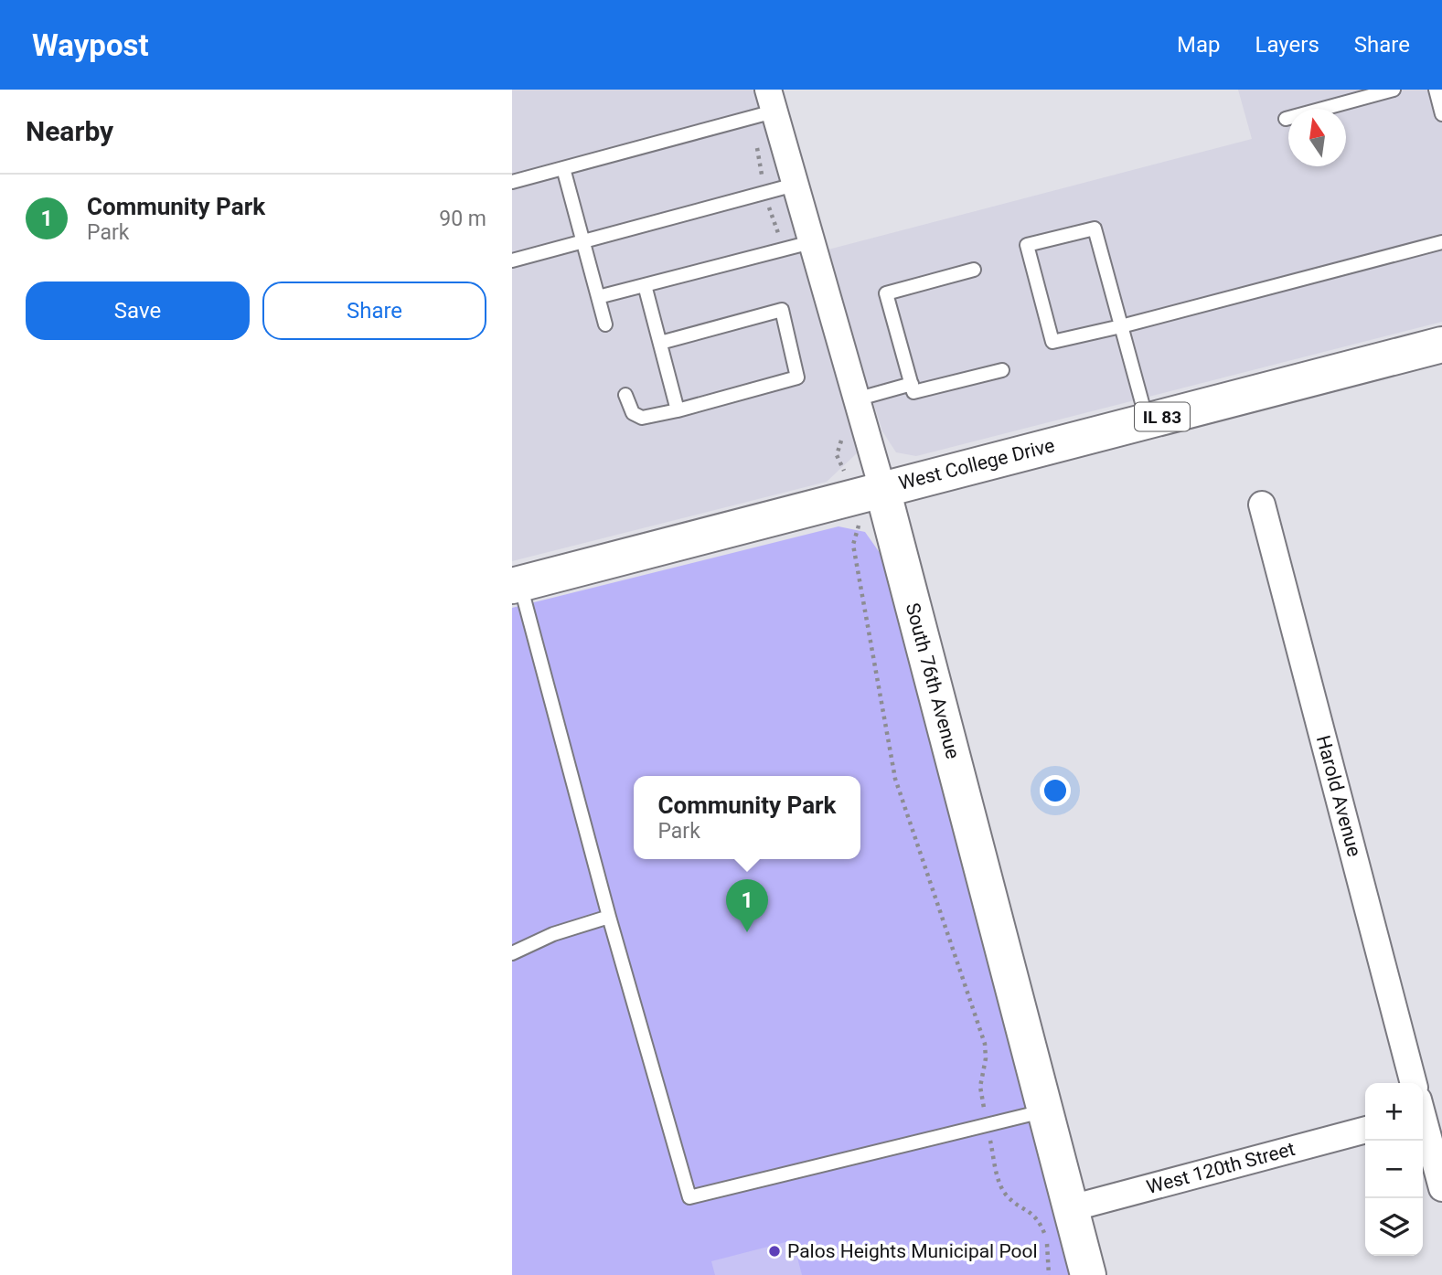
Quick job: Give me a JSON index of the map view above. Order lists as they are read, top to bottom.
{
  "streets": {
    "main road": ["IL 83", "West College Drive", "South 76th Avenue"],
    "street": ["Harold Avenue", "West 120th Street"]
  },
  "crossings": [
    ["West College Drive", "South 76th Avenue"],
    ["South 76th Avenue", "West 120th Street"]
  ],
  "places": ["Palos Heights Municipal Pool"],
  "north": "top",
  "page": {
    "header": "Waypost",
    "nav": ["Map", "Layers", "Share"],
    "heading": "Nearby",
    "list": [
      {
        "mark": "1",
        "name": "Community Park",
        "note": "Park",
        "value": "90 m"
      }
    ],
    "buttons": ["Save", "Share"],
    "popup": ["Community Park", "Park"],
    "pins": "1",
    "map_buttons": ["+", "−"]
  }
}
